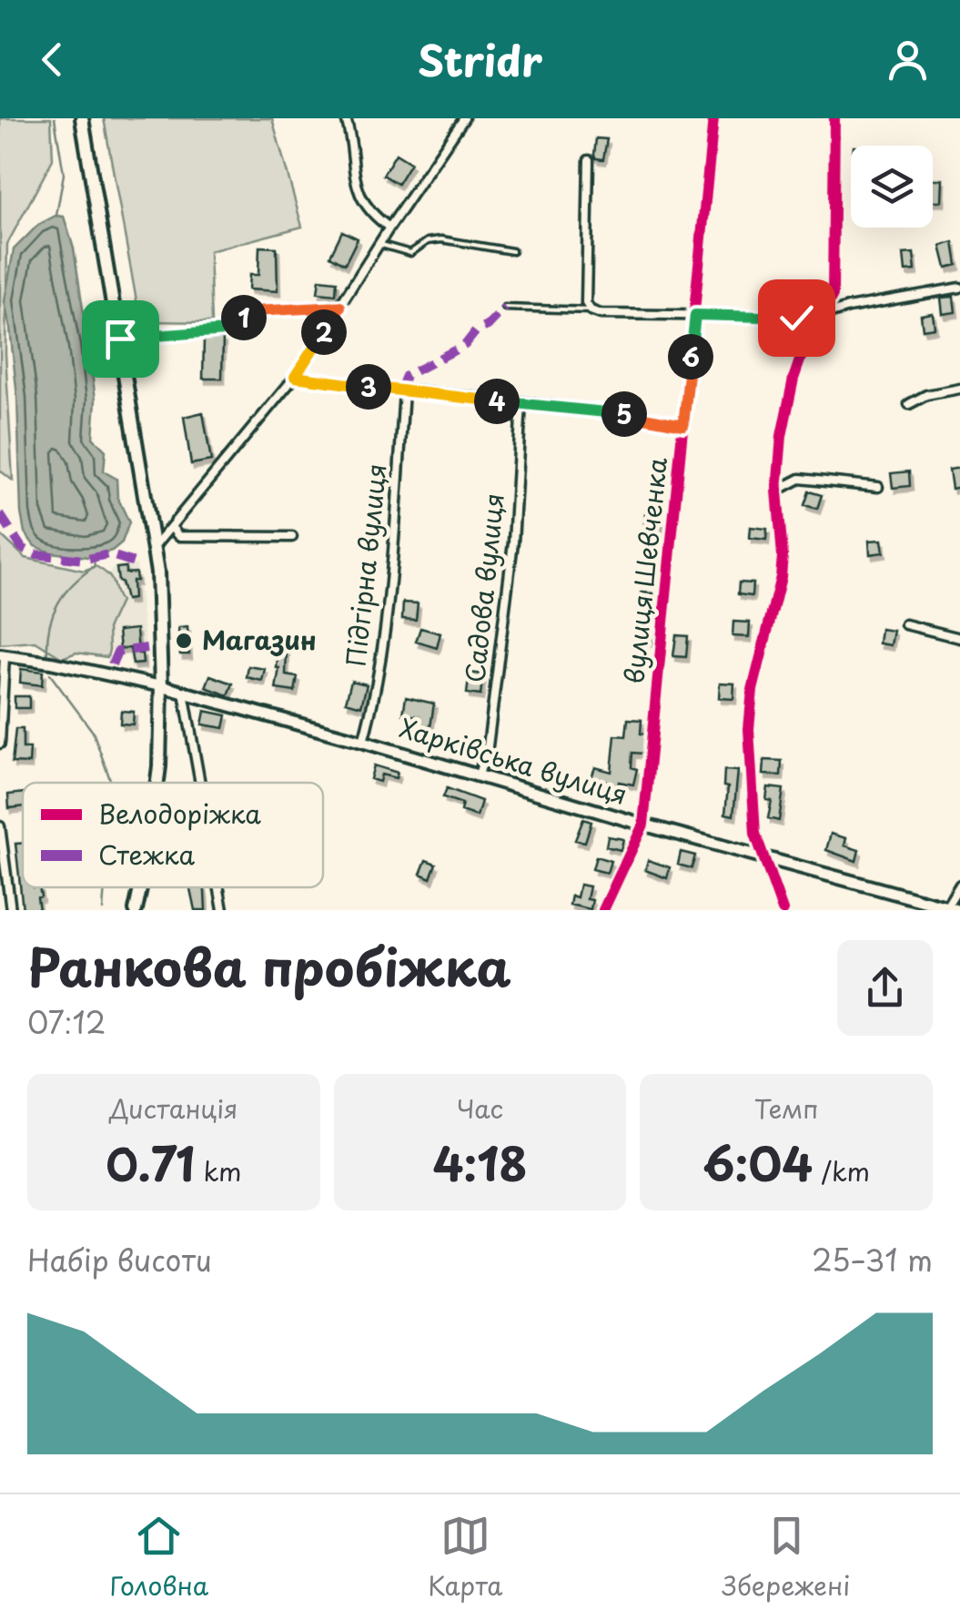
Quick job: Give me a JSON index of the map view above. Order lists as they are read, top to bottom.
{
  "streets": {
    "main road": ["Харківська вулиця"],
    "street": ["Підгірна вулиця", "вулиця Шевченка", "Садова вулиця"]
  },
  "crossings": [
    ["Підгірна вулиця", "Харківська вулиця"],
    ["вулиця Шевченка", "Харківська вулиця"],
    ["Садова вулиця", "Харківська вулиця"]
  ],
  "places": ["Магазин"],
  "legend": ["Велодоріжка", "Стежка"],
  "page": {
    "header": "Stridr",
    "pins": [
      "1",
      "2",
      "6",
      "3",
      "4",
      "5"
    ],
    "heading": ["Ранкова пробіжка", "07:12"],
    "stats": [
      ["Дистанція", "0.71 km"],
      ["Час", "4:18"],
      ["Темп", "6:04 /km"]
    ],
    "chart": ["Набір висоти", "25–31 m"],
    "tabs": ["Головна", "Карта", "Збережені"]
  }
}
